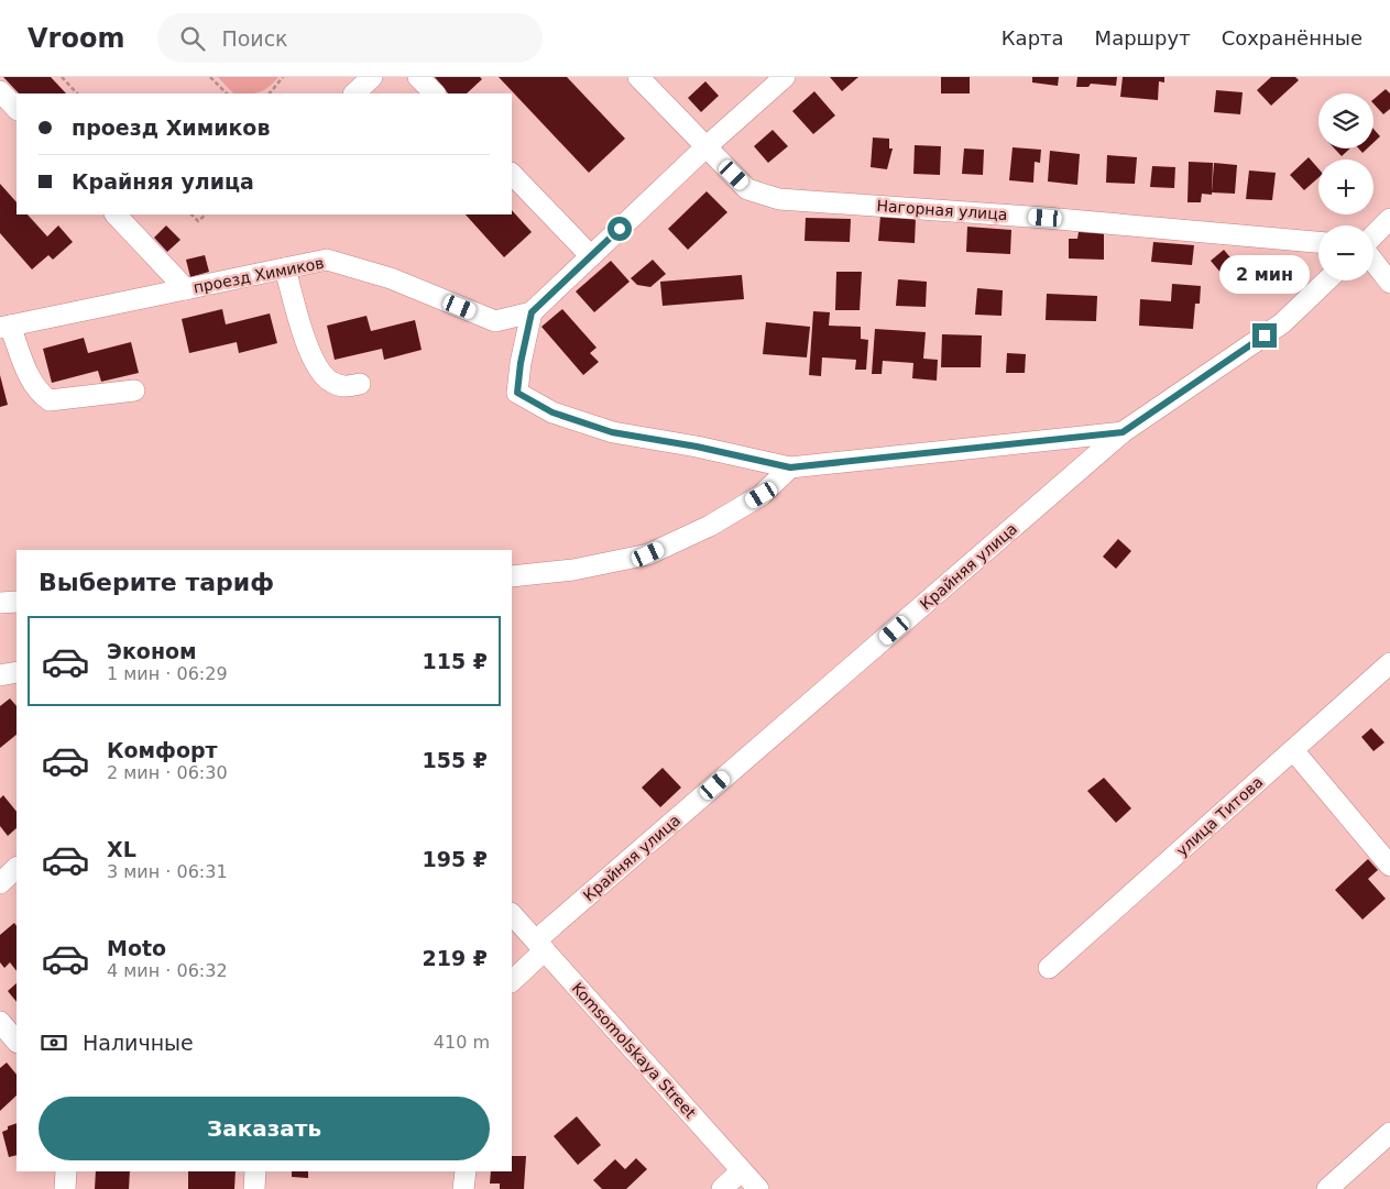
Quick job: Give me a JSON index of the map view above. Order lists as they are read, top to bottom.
{
  "streets": {
    "street": [
      "Нагорная улица",
      "проезд Химиков",
      "Крайняя улица",
      "улица Титова",
      "Komsomolskaya Street"
    ]
  },
  "crossings": [
    ["Нагорная улица", "проезд Химиков"],
    ["Крайняя улица", "Komsomolskaya Street"]
  ],
  "page": {
    "header": "Vroom",
    "search": "Поиск",
    "nav": ["Карта", "Маршрут", "Сохранённые"],
    "map_buttons": ["+", "−"],
    "banner": ["проезд Химиков", "Крайняя улица"],
    "bubble": "2 мин",
    "heading": "Выберите тариф",
    "list": [
      {
        "name": "Эконом",
        "note": "1 мин · 06:29",
        "value": "115 ₽"
      },
      {
        "name": "Комфорт",
        "note": "2 мин · 06:30",
        "value": "155 ₽"
      },
      {
        "name": "XL",
        "note": "3 мин · 06:31",
        "value": "195 ₽"
      },
      {
        "name": "Moto",
        "note": "4 мин · 06:32",
        "value": "219 ₽"
      }
    ],
    "pay": ["Наличные", "410 m"],
    "buttons": "Заказать"
  }
}
